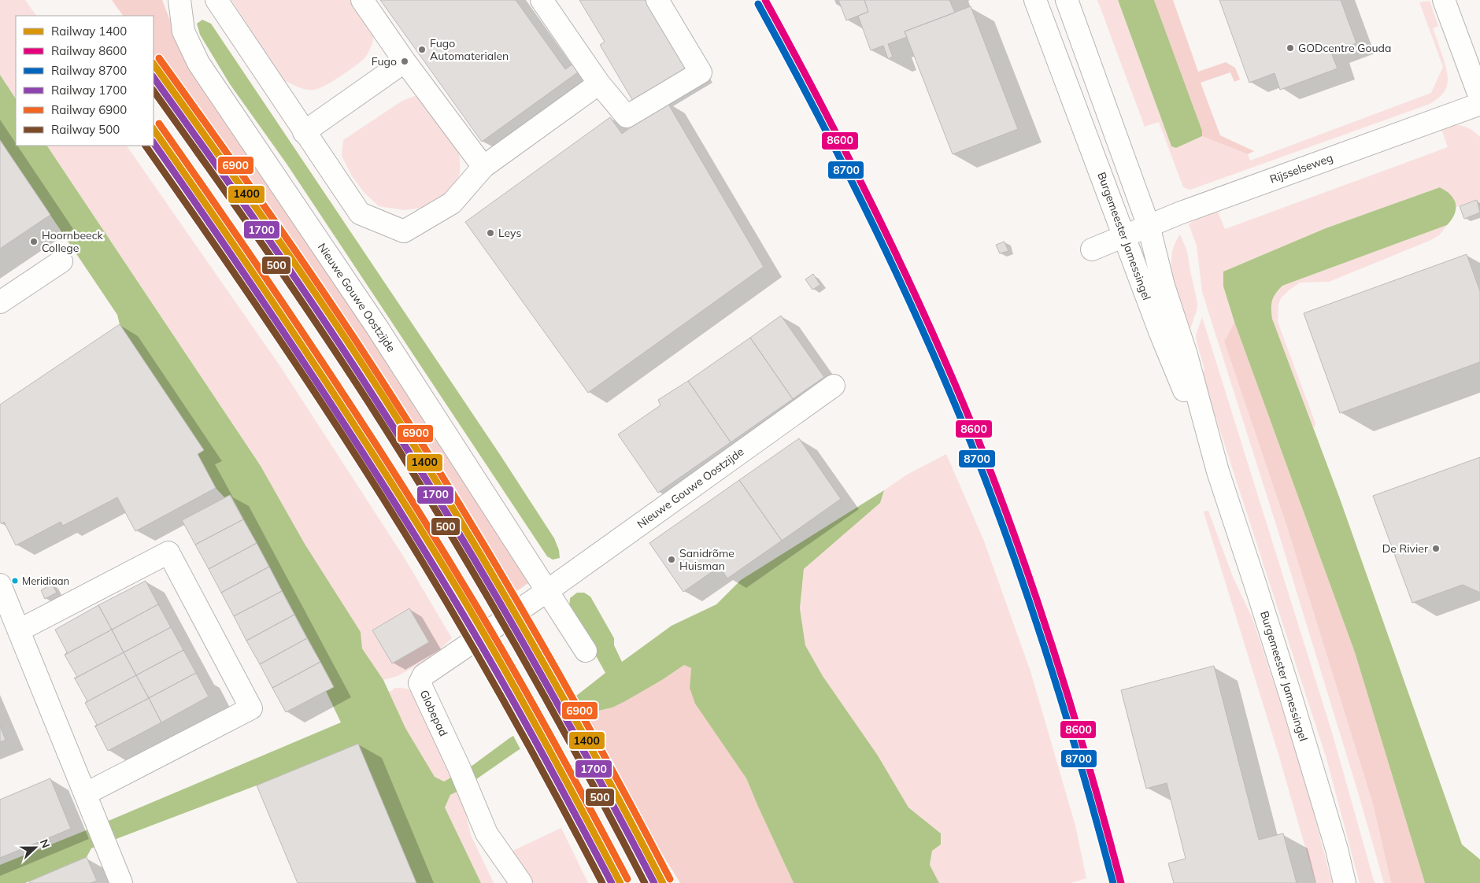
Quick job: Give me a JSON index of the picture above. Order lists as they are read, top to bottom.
{
  "streets": {
    "street": [
      "Rijsselseweg",
      "Burgemeester Jamessingel",
      "Nieuwe Gouwe Oostzijde",
      "Globepad"
    ]
  },
  "crossings": [
    ["Rijsselseweg", "Burgemeester Jamessingel"],
    ["Nieuwe Gouwe Oostzijde", "Globepad"]
  ],
  "places": [
    "GODcentre Gouda",
    "Fugo Automaterialen",
    "Fugo",
    "Leys",
    "Hoornbeeck College",
    "De Rivier",
    "Sanidrõme Huisman",
    "Meridiaan"
  ],
  "lines": [
    "rail line 8600",
    "rail line 8700",
    "rail line 6900",
    "rail line 1400",
    "rail line 1700",
    "rail line 500"
  ],
  "legend": [
    "Railway 1400",
    "Railway 8600",
    "Railway 8700",
    "Railway 1700",
    "Railway 6900",
    "Railway 500"
  ],
  "north": "right"
}
